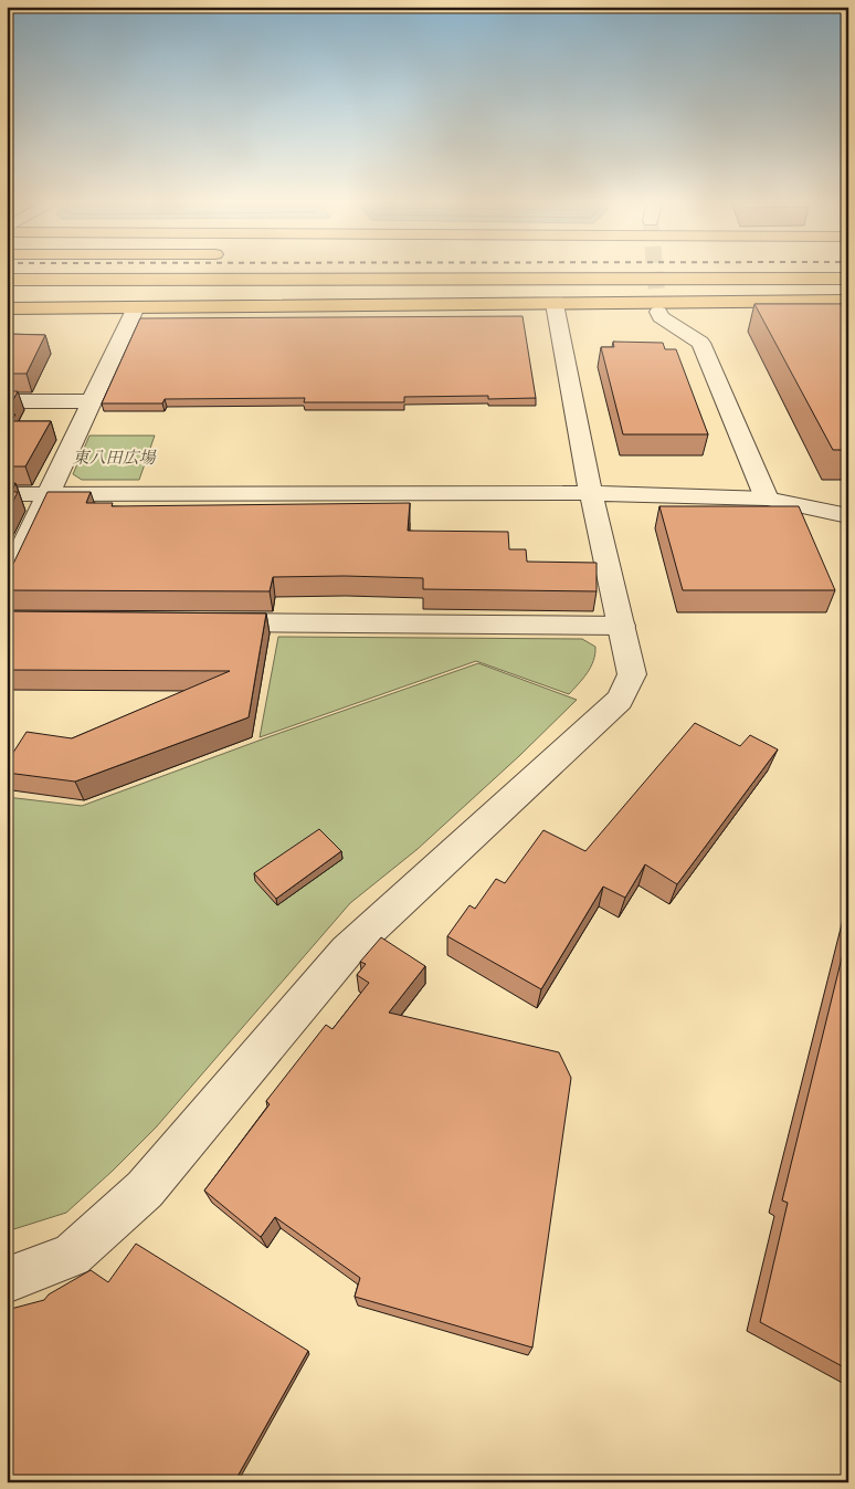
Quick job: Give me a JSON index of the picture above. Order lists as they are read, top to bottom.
{
  "parks": ["東八田広場"]
}
